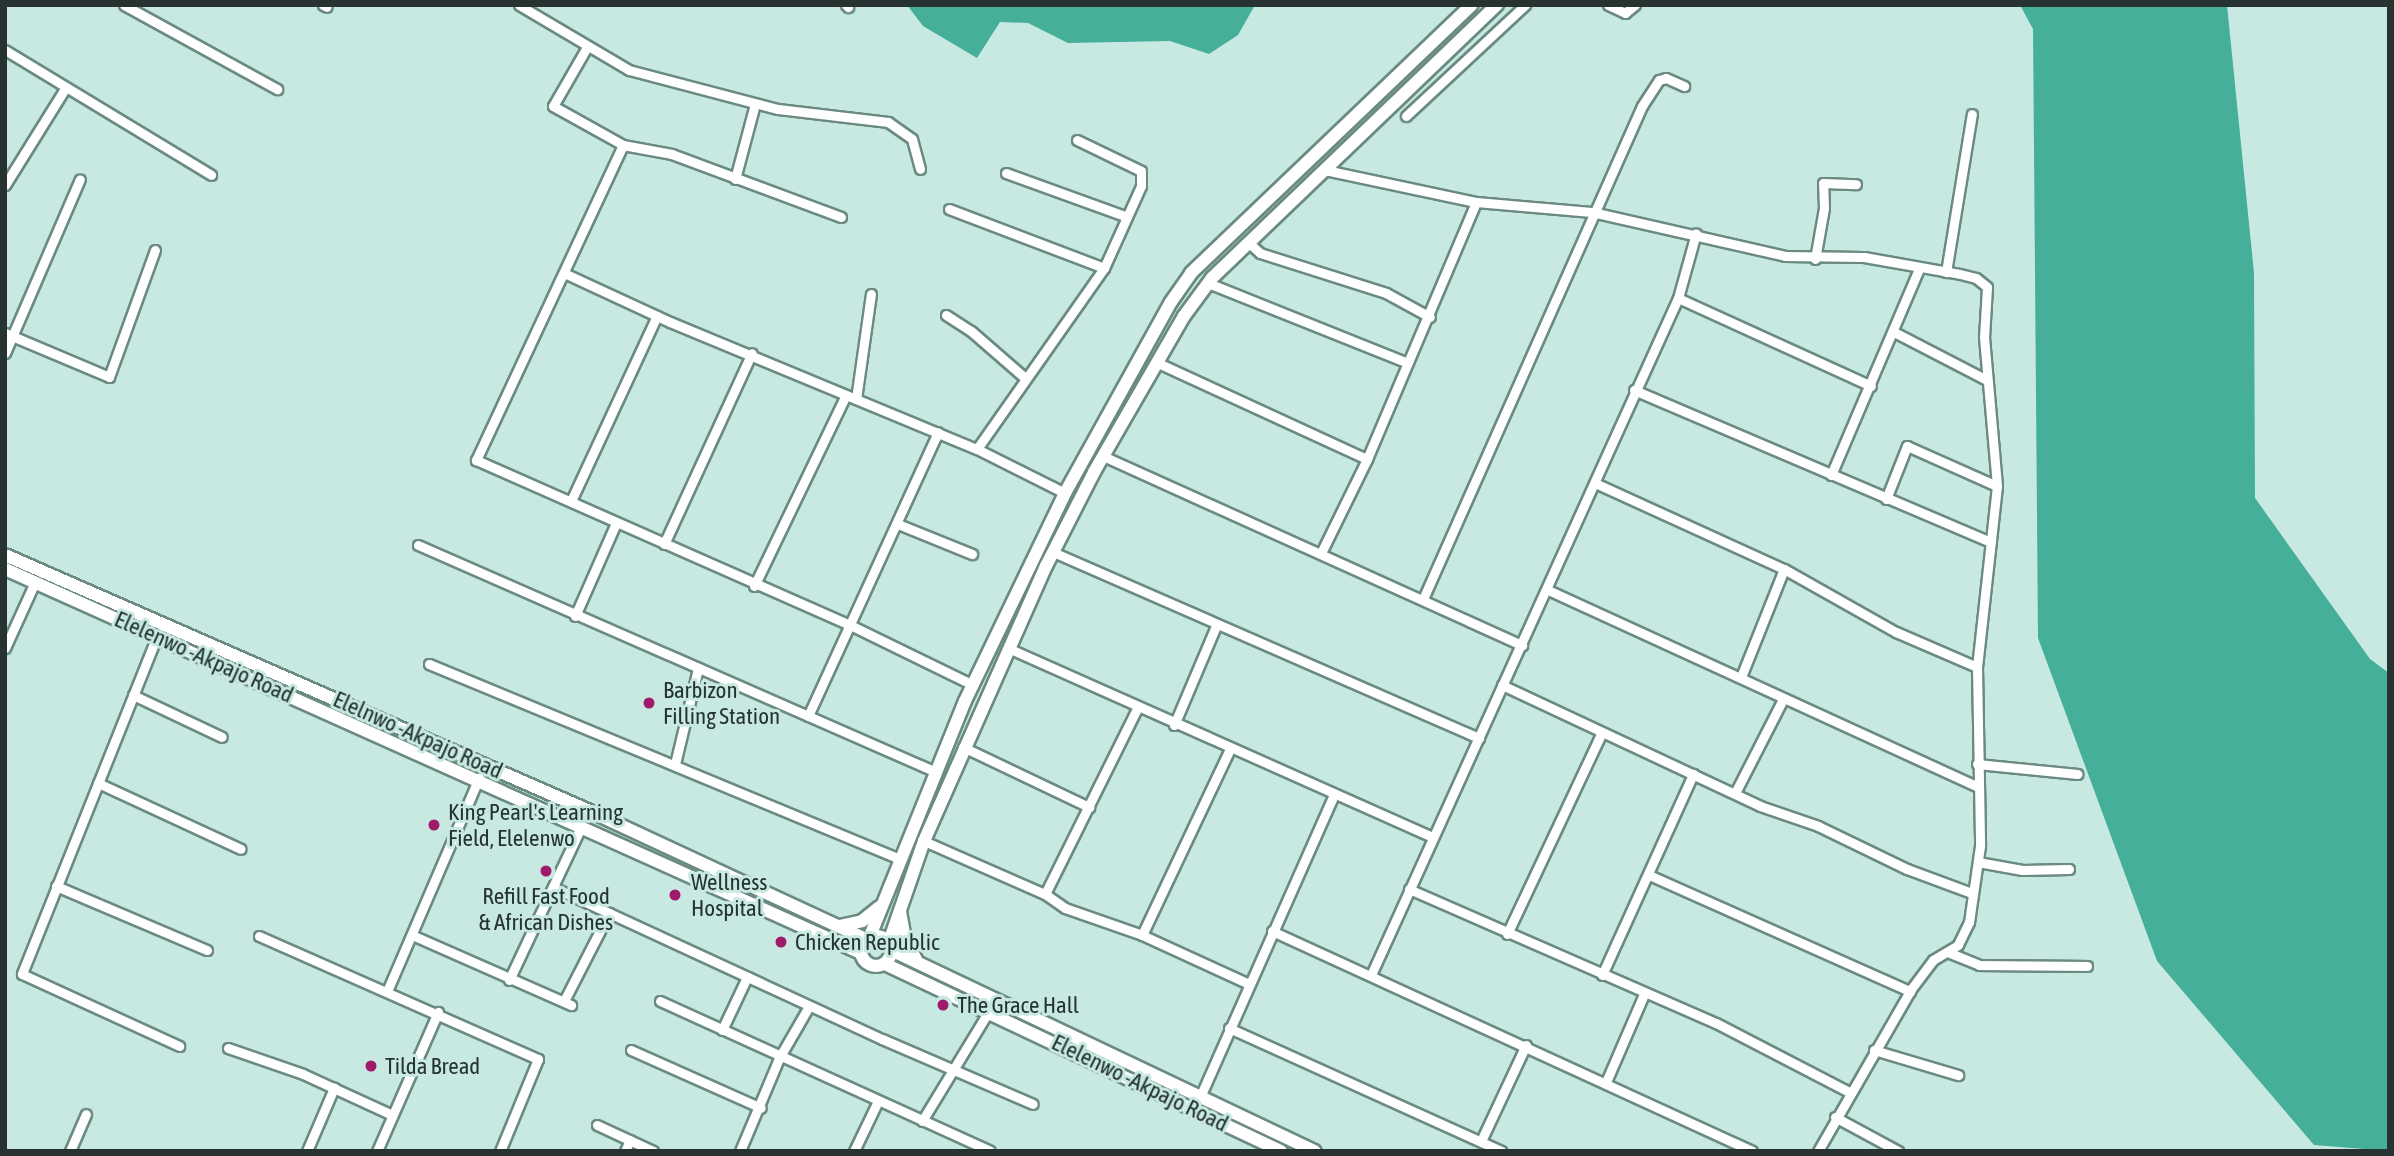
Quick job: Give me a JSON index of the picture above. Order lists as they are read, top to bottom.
{
  "streets": {
    "main road": ["Elelenwo -Akpajo Road", "Elelnwo -Akpajo Road"]
  },
  "crossings": [
    ["Elelenwo -Akpajo Road", "Elelnwo -Akpajo Road"]
  ],
  "places": [
    "Barbizon Filling Station",
    "King Pearl's Learning Field, Elelenwo",
    "Refill Fast Food & African Dishes",
    "Wellness Hospital",
    "Chicken Republic",
    "The Grace Hall",
    "Tilda Bread"
  ]
}
